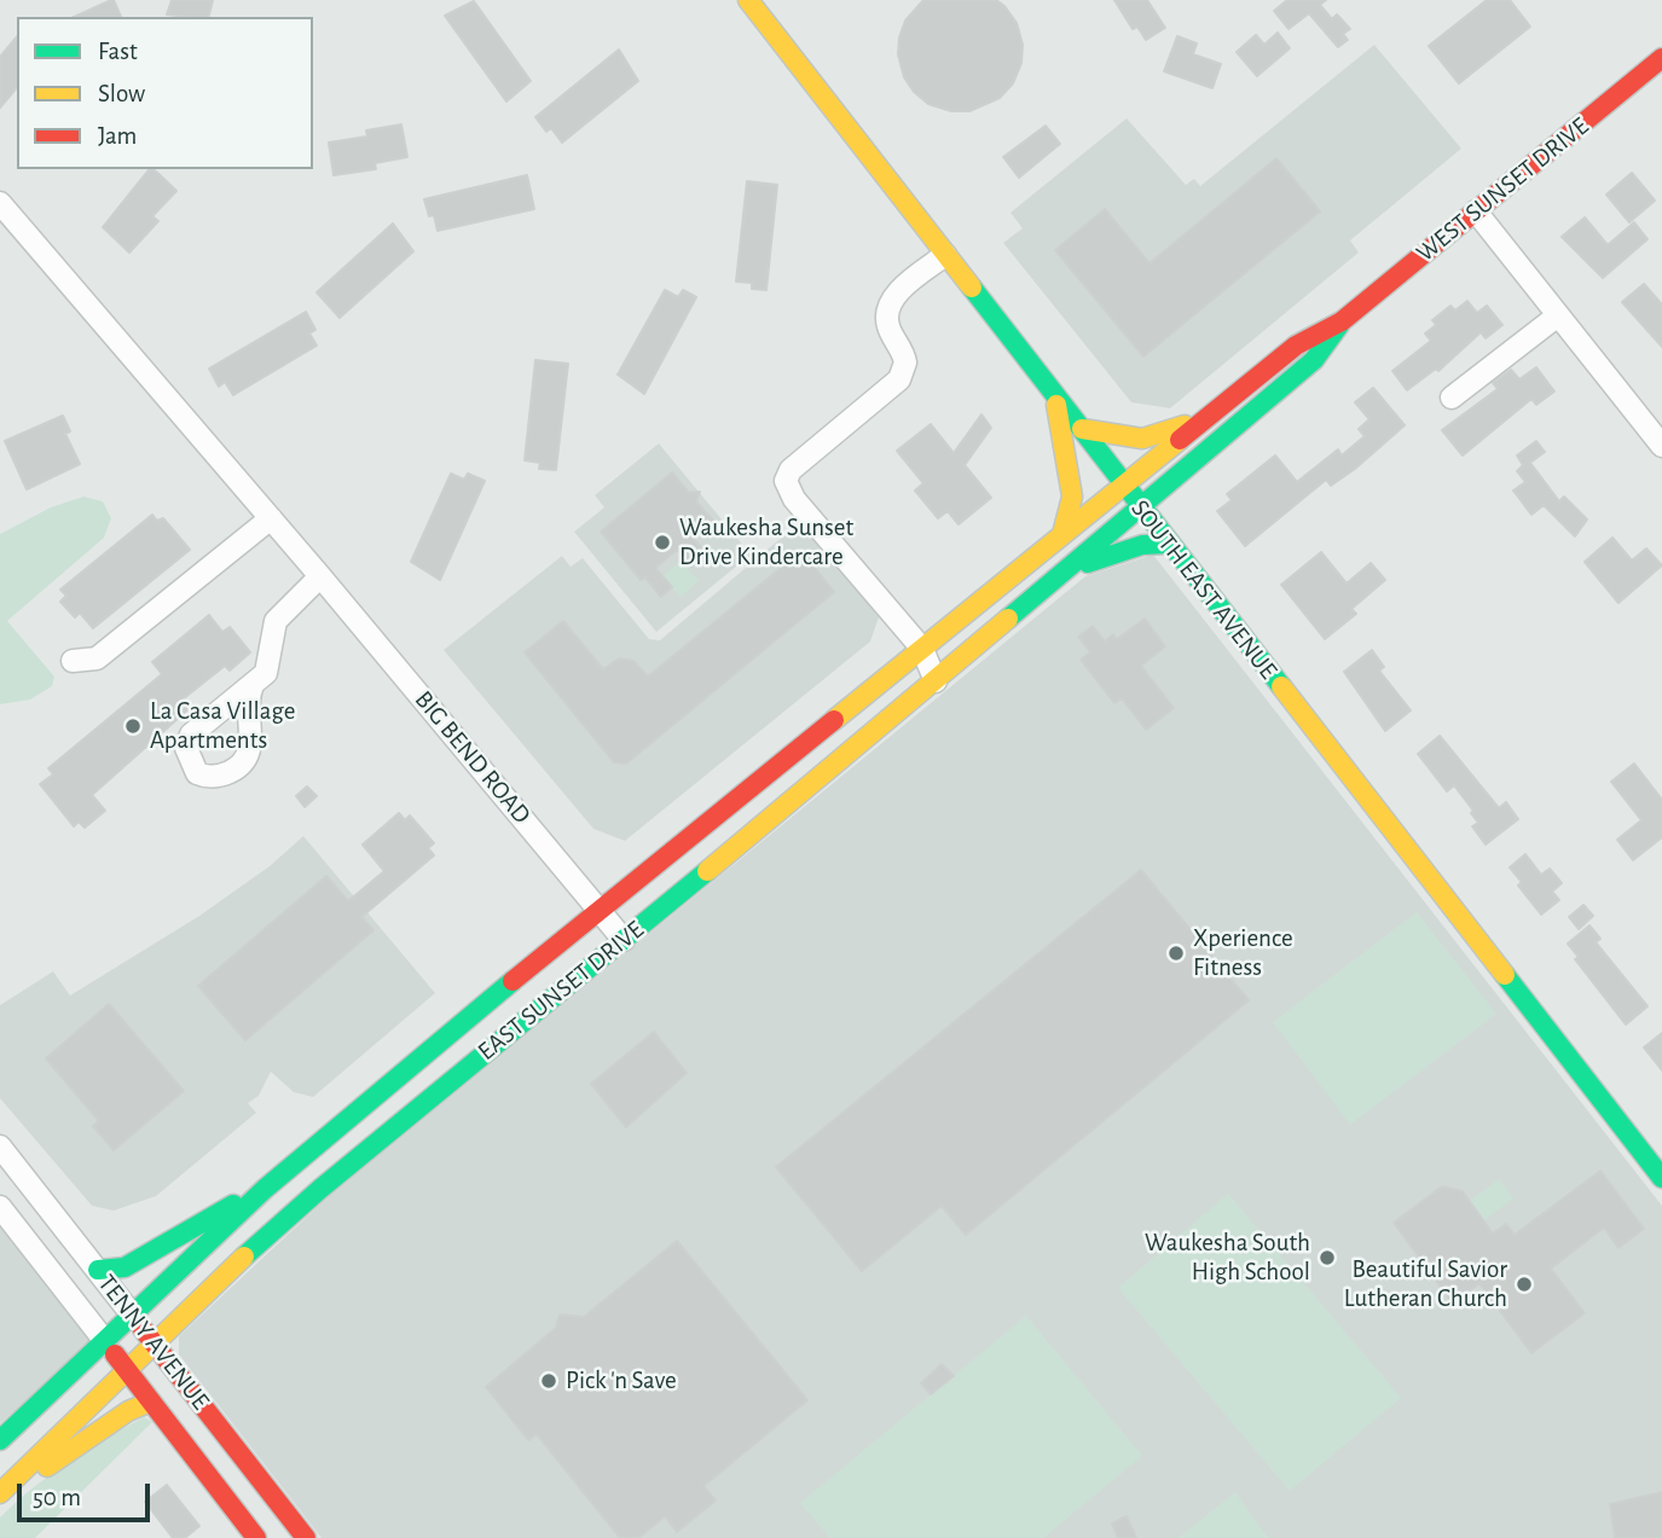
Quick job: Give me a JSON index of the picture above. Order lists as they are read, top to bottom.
{
  "streets": {
    "main road": [
      "WEST SUNSET DRIVE",
      "SOUTH EAST AVENUE",
      "EAST SUNSET DRIVE",
      "TENNY AVENUE"
    ],
    "street": ["BIG BEND ROAD"]
  },
  "crossings": [
    ["WEST SUNSET DRIVE", "SOUTH EAST AVENUE"],
    ["WEST SUNSET DRIVE", "EAST SUNSET DRIVE"],
    ["SOUTH EAST AVENUE", "EAST SUNSET DRIVE"],
    ["BIG BEND ROAD", "EAST SUNSET DRIVE"],
    ["EAST SUNSET DRIVE", "TENNY AVENUE"]
  ],
  "places": [
    "Waukesha Sunset Drive Kindercare",
    "La Casa Village Apartments",
    "Xperience Fitness",
    "Waukesha South High School",
    "Beautiful Savior Lutheran Church",
    "Pick 'n Save"
  ],
  "legend": ["Fast", "Slow", "Jam"],
  "scale_bar": "50 m"
}
